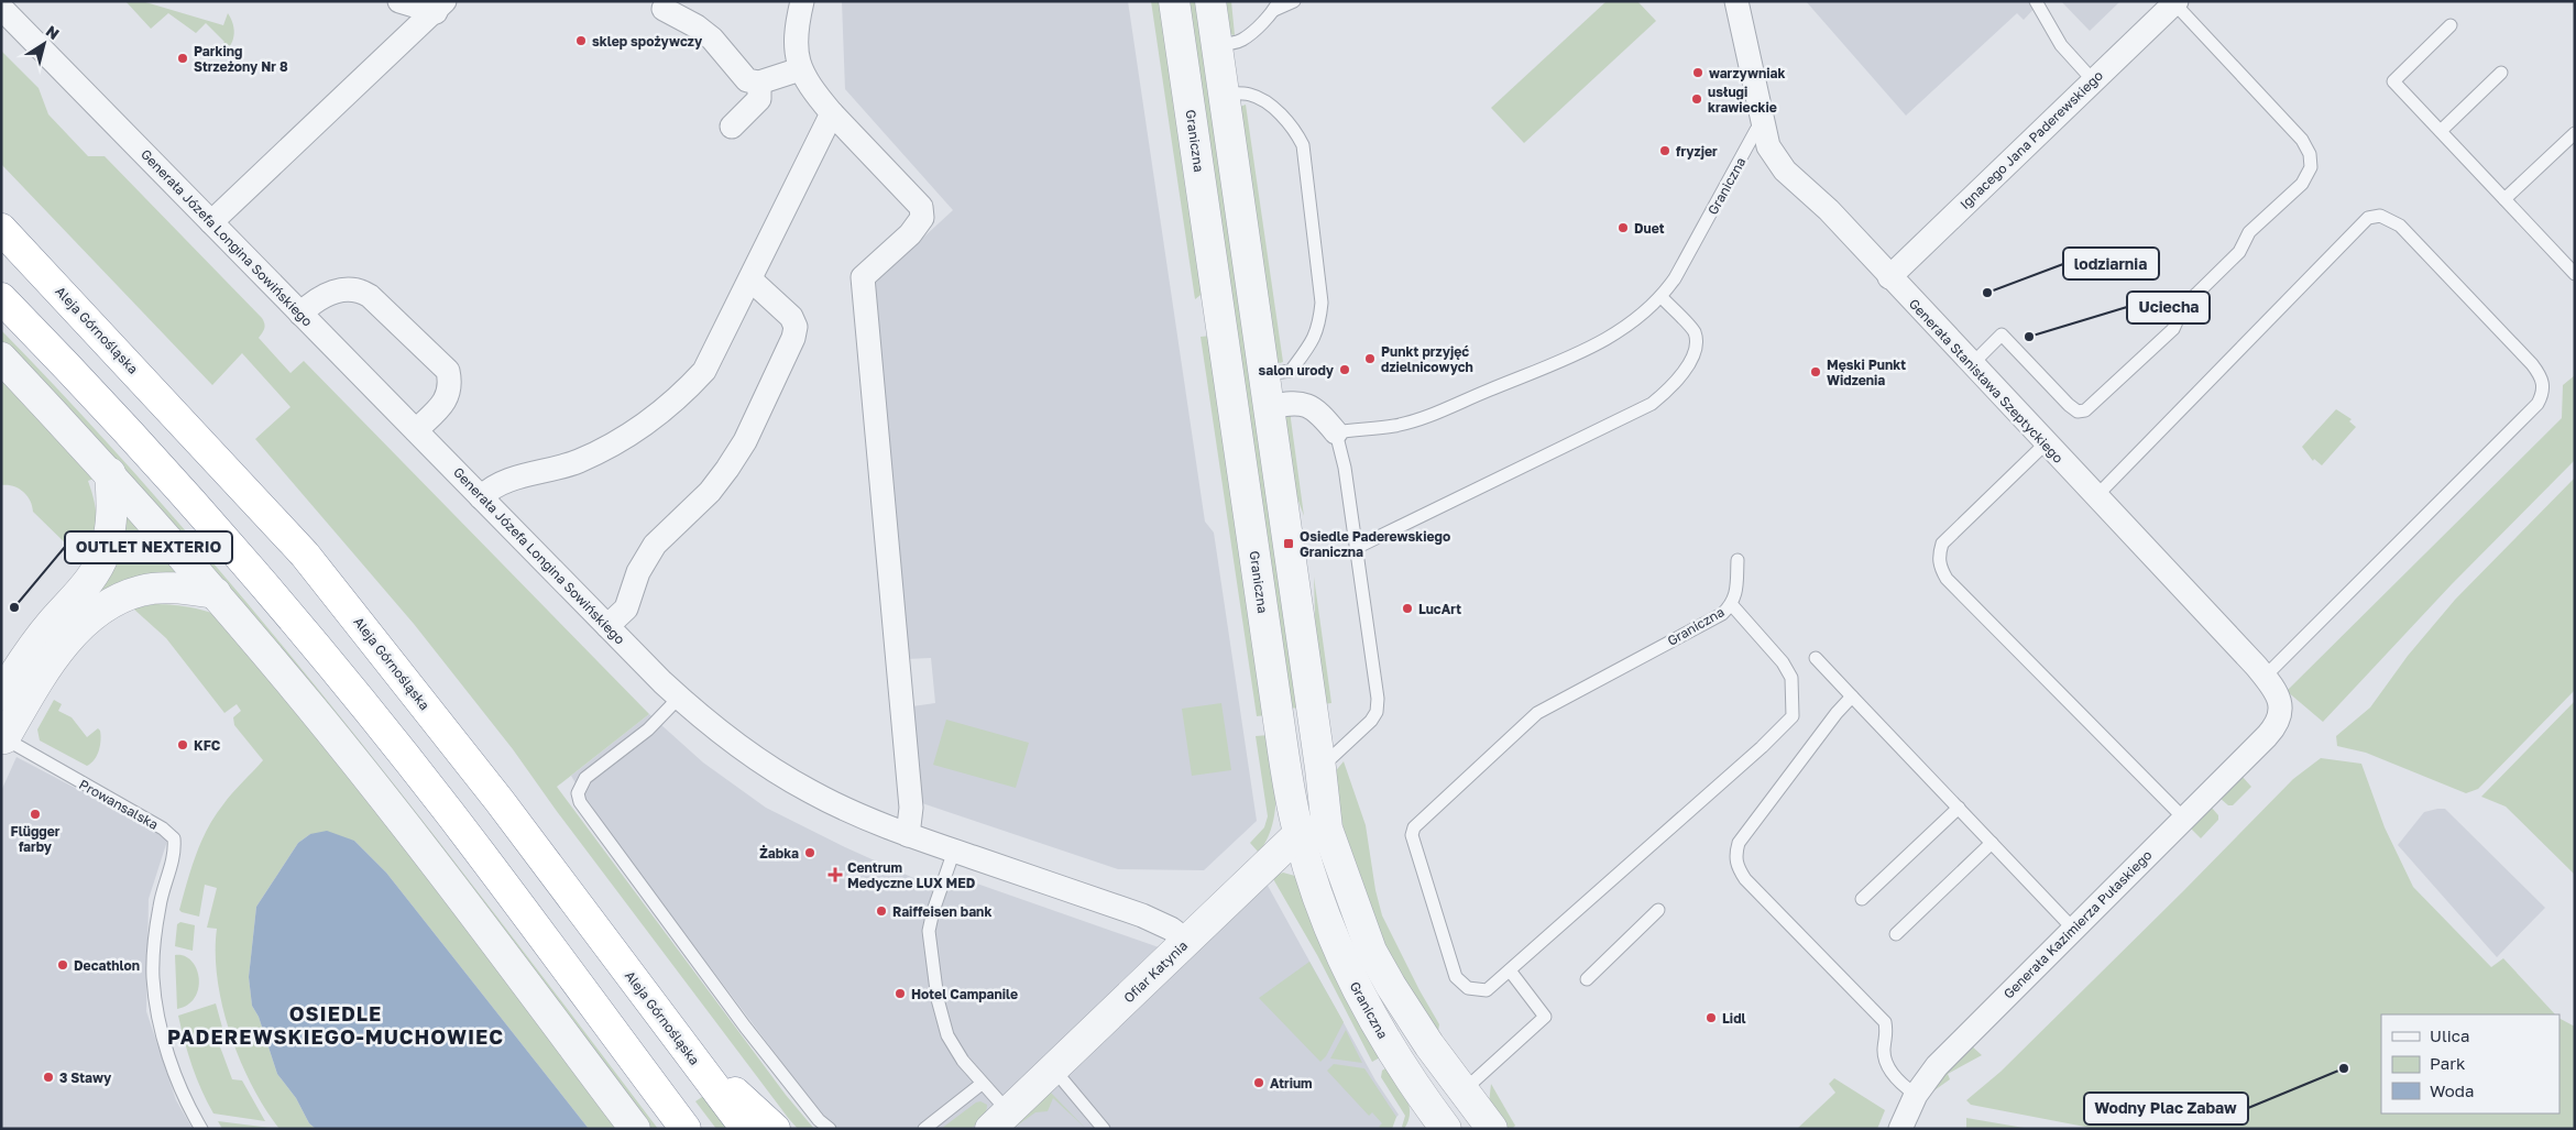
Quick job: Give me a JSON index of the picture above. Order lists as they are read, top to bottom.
{
  "streets": {
    "highway": ["Aleja Górnośląska"],
    "street": [
      "Ignacego Jana Paderewskiego",
      "Graniczna",
      "Generała Józefa Longina Sowińskiego",
      "Generała Stanisława Szeptyckiego",
      "Generała Kazimierza Pułaskiego",
      "Ofiar Katynia"
    ],
    "lane": ["Prowansalska"]
  },
  "crossings": [
    ["Ignacego Jana Paderewskiego", "Generała Stanisława Szeptyckiego"],
    ["Graniczna", "Ofiar Katynia"],
    ["Generała Józefa Longina Sowińskiego", "Ofiar Katynia"],
    ["Generała Stanisława Szeptyckiego", "Generała Kazimierza Pułaskiego"]
  ],
  "districts": ["OSIEDLE PADEREWSKIEGO-MUCHOWIEC"],
  "places": {
    "other": [
      "sklep spożywczy",
      "Parking Strzeżony Nr 8",
      "warzywniak",
      "usługi krawieckie",
      "fryzjer",
      "Duet",
      "lodziarnia",
      "Uciecha",
      "Punkt przyjęć dzielnicowych",
      "salon urody",
      "Męski Punkt Widzenia",
      "OUTLET NEXTERIO",
      "LucArt",
      "KFC",
      "Flügger farby",
      "Żabka",
      "Raiffeisen bank",
      "Decathlon",
      "Hotel Campanile",
      "Lidl",
      "Wodny Plac Zabaw",
      "3 Stawy",
      "Atrium"
    ],
    "transit": ["Osiedle Paderewskiego Graniczna"],
    "health": ["Centrum Medyczne LUX MED"]
  },
  "legend": ["Ulica", "Park", "Woda"],
  "north": "top right"
}
